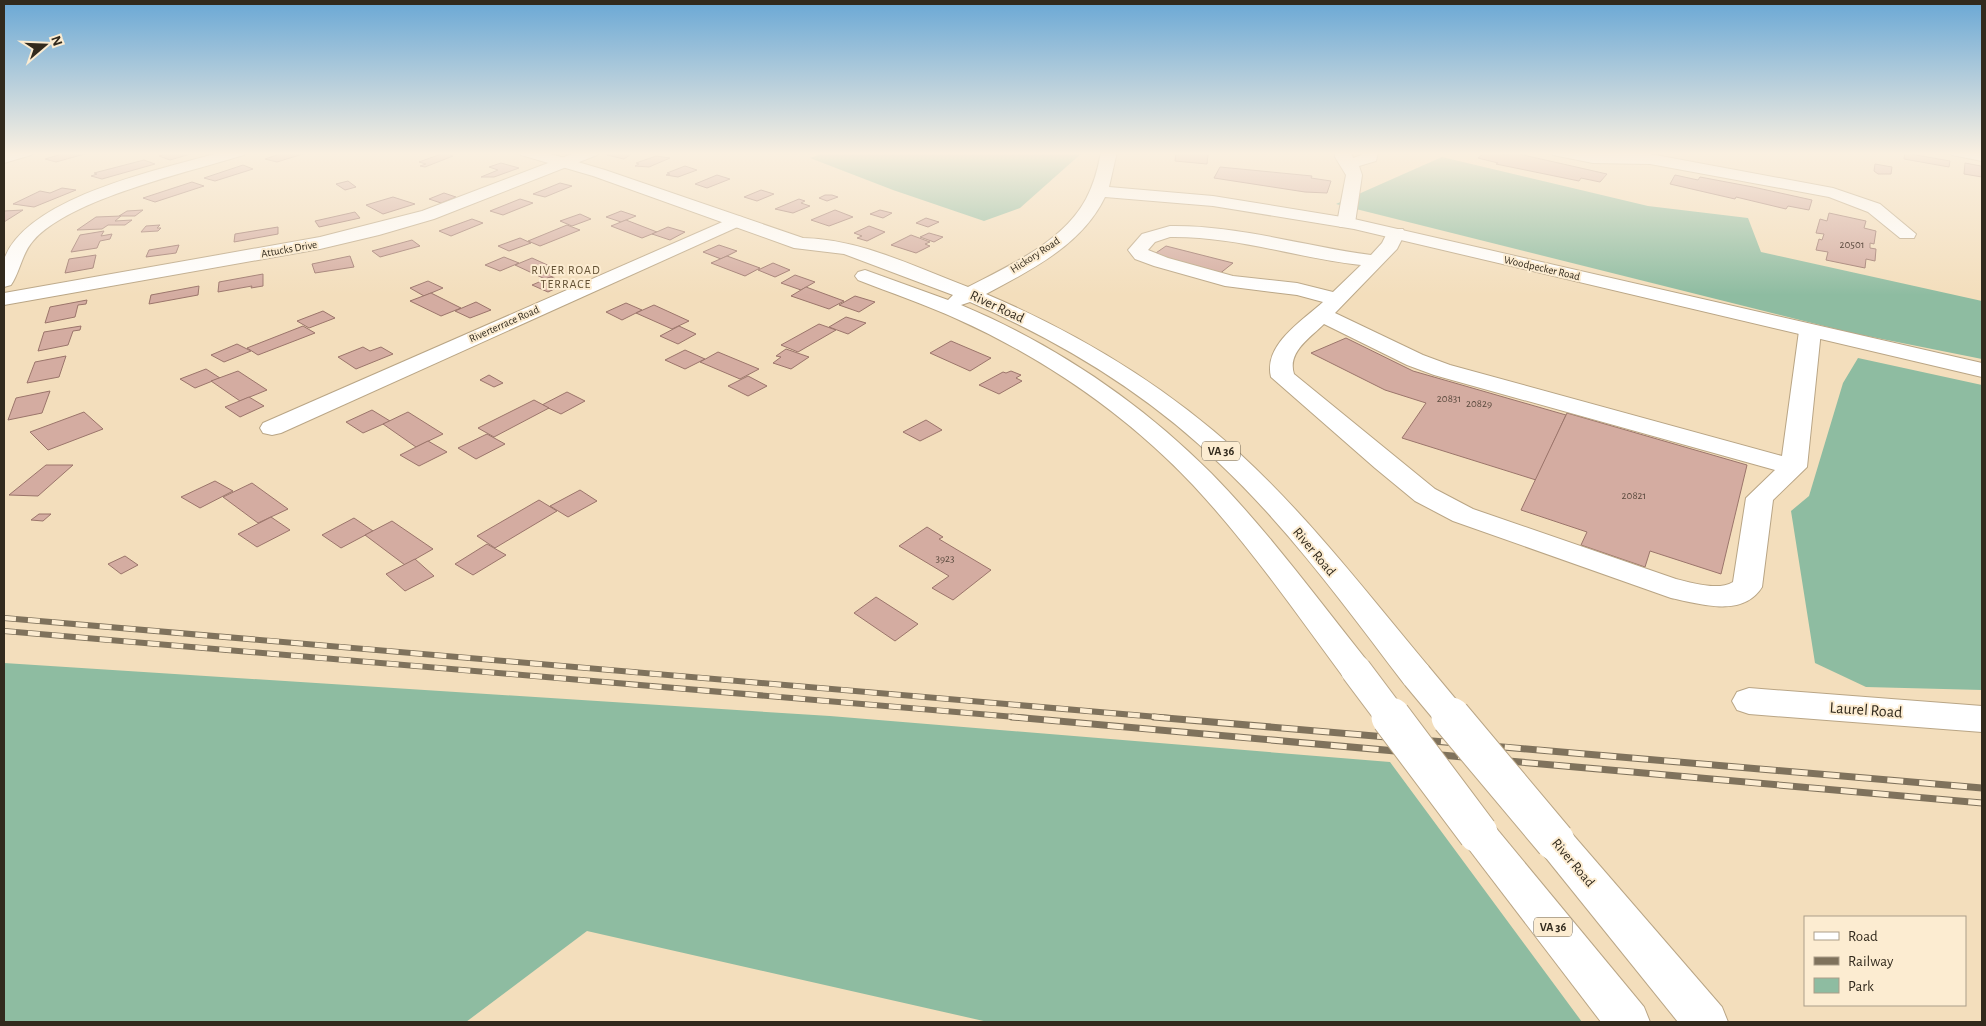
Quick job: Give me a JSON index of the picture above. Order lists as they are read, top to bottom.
{
  "streets": {
    "main road": [
      "Attucks Drive",
      "Hickory Road",
      "Woodpecker Road",
      "River Road",
      "Riverterrace Road",
      "VA 36",
      "Laurel Road"
    ]
  },
  "crossings": [
    ["Hickory Road", "River Road"],
    ["River Road", "Riverterrace Road"]
  ],
  "districts": ["RIVER ROAD TERRACE"],
  "house_numbers": [
    "20501",
    "20831",
    "20829",
    "20821",
    "3923"
  ],
  "legend": ["Road", "Railway", "Park"],
  "north": "right"
}
